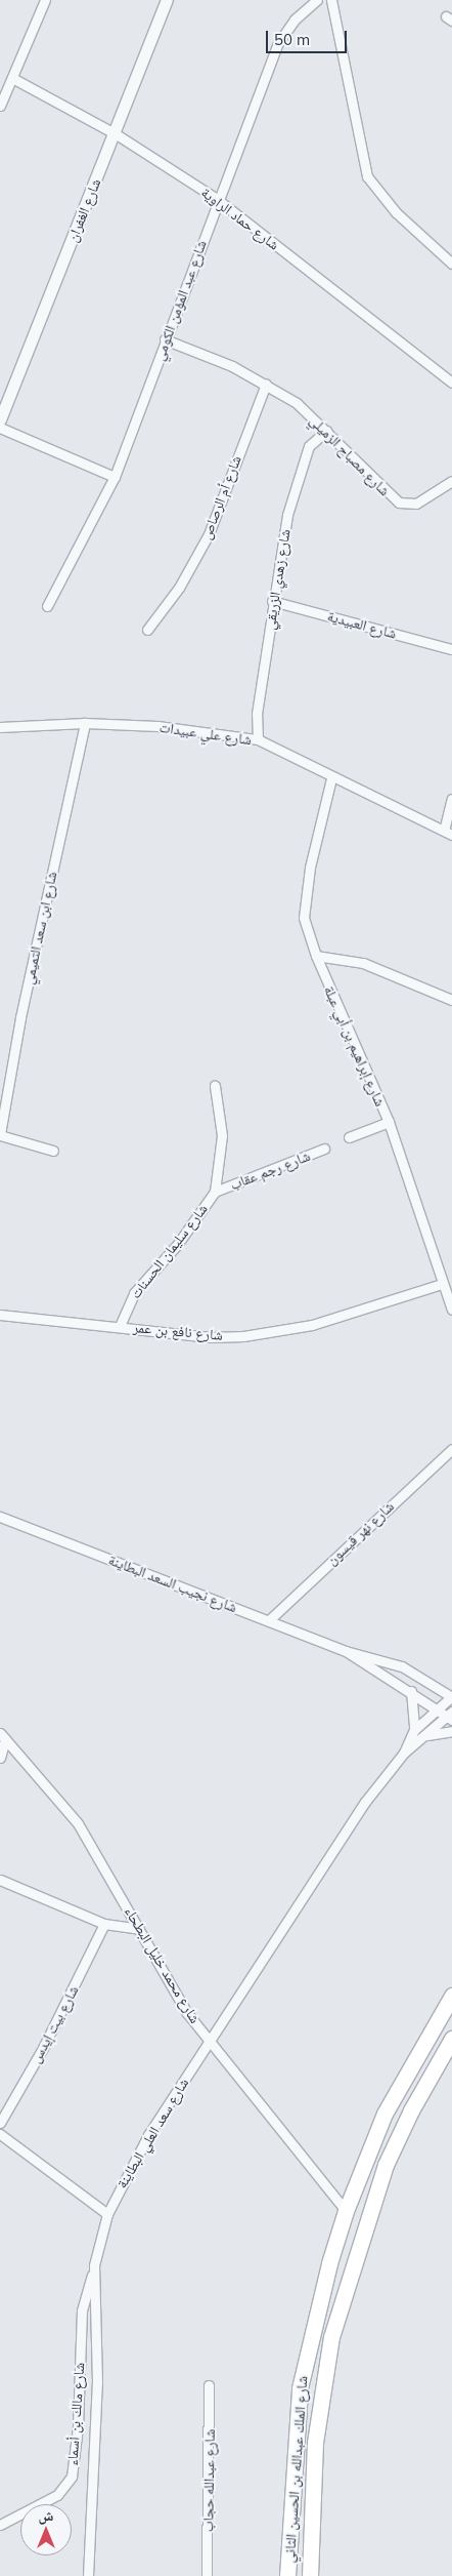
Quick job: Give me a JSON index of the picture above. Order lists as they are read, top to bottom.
{
  "streets": {
    "highway": ["شارع الملك عبدالله بن الحسين الثاني"],
    "street": [
      "شارع الغفران",
      "شارع حماد الراوية",
      "شارع عبد المؤمن الكومي",
      "شارع مصباح الزميلي",
      "شارع أم الرصاص",
      "شارع زهدي الزريقي",
      "شارع العبيدية",
      "شارع علي عبيدات",
      "شارع ابن سعد التميمي",
      "شارع إبراهيم بن أبي عبلة",
      "شارع رجم عقاب",
      "شارع سليمان الحسنات",
      "شارع نافع بن عمر",
      "شارع نهر قيسون",
      "شارع نجيب السعد البطاينة",
      "شارع محمد خليل البطحاء",
      "شارع بيت إيدس",
      "شارع سعد العلي البطاينة",
      "شارع مالك بن أسماء",
      "شارع عبدالله حجاب"
    ]
  },
  "crossings": [
    ["شارع الغفران", "شارع حماد الراوية"],
    ["شارع حماد الراوية", "شارع عبد المؤمن الكومي"],
    ["شارع عبد المؤمن الكومي", "شارع مصباح الزميلي"],
    ["شارع مصباح الزميلي", "شارع أم الرصاص"],
    ["شارع مصباح الزميلي", "شارع زهدي الزريقي"],
    ["شارع زهدي الزريقي", "شارع العبيدية"],
    ["شارع زهدي الزريقي", "شارع علي عبيدات"],
    ["شارع علي عبيدات", "شارع ابن سعد التميمي"],
    ["شارع علي عبيدات", "شارع إبراهيم بن أبي عبلة"],
    ["شارع إبراهيم بن أبي عبلة", "شارع نافع بن عمر"],
    ["شارع رجم عقاب", "شارع سليمان الحسنات"],
    ["شارع سليمان الحسنات", "شارع نافع بن عمر"],
    ["شارع نهر قيسون", "شارع نجيب السعد البطاينة"],
    ["شارع نجيب السعد البطاينة", "شارع سعد العلي البطاينة"],
    ["شارع محمد خليل البطحاء", "شارع سعد العلي البطاينة"],
    ["شارع محمد خليل البطحاء", "شارع الملك عبدالله بن الحسين الثاني"],
    ["شارع سعد العلي البطاينة", "شارع مالك بن أسماء"]
  ],
  "scale_bar": "50 m",
  "north": "top"
}
